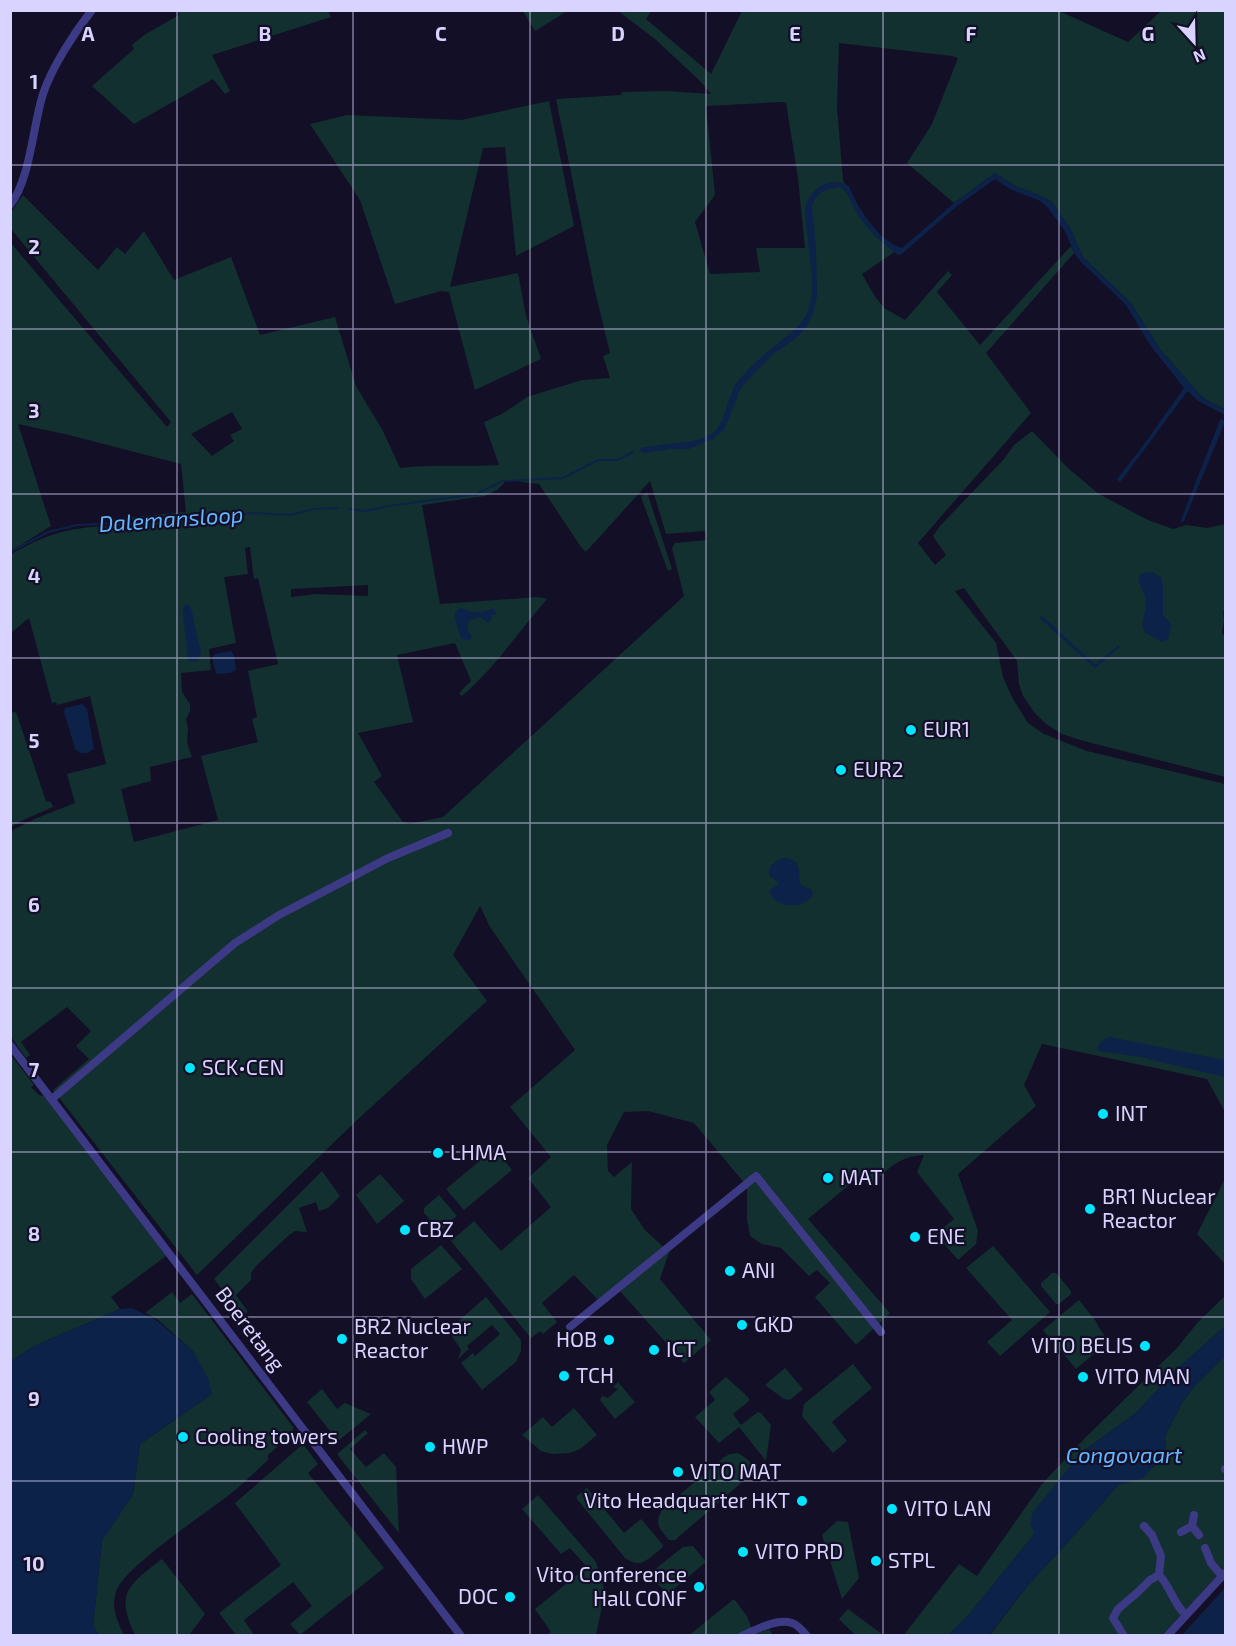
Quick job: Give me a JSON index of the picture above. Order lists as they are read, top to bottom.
{
  "streets": {
    "street": ["Boeretang"]
  },
  "water": ["Dalemansloop", "Congovaart"],
  "places": [
    "EUR1",
    "EUR2",
    "SCK•CEN",
    "INT",
    "LHMA",
    "MAT",
    "BR1 Nuclear Reactor",
    "CBZ",
    "ENE",
    "ANI",
    "GKD",
    "BR2 Nuclear Reactor",
    "HOB",
    "VITO BELIS",
    "ICT",
    "TCH",
    "VITO MAN",
    "Cooling towers",
    "HWP",
    "VITO MAT",
    "Vito Headquarter HKT",
    "VITO LAN",
    "VITO PRD",
    "STPL",
    "Vito Conference Hall CONF",
    "DOC"
  ],
  "north": "bottom",
  "grid": {
    "columns": [
      "A",
      "B",
      "C",
      "D",
      "E",
      "F",
      "G"
    ],
    "rows": [
      "1",
      "2",
      "3",
      "4",
      "5",
      "6",
      "7",
      "8",
      "9",
      "10"
    ]
  }
}
